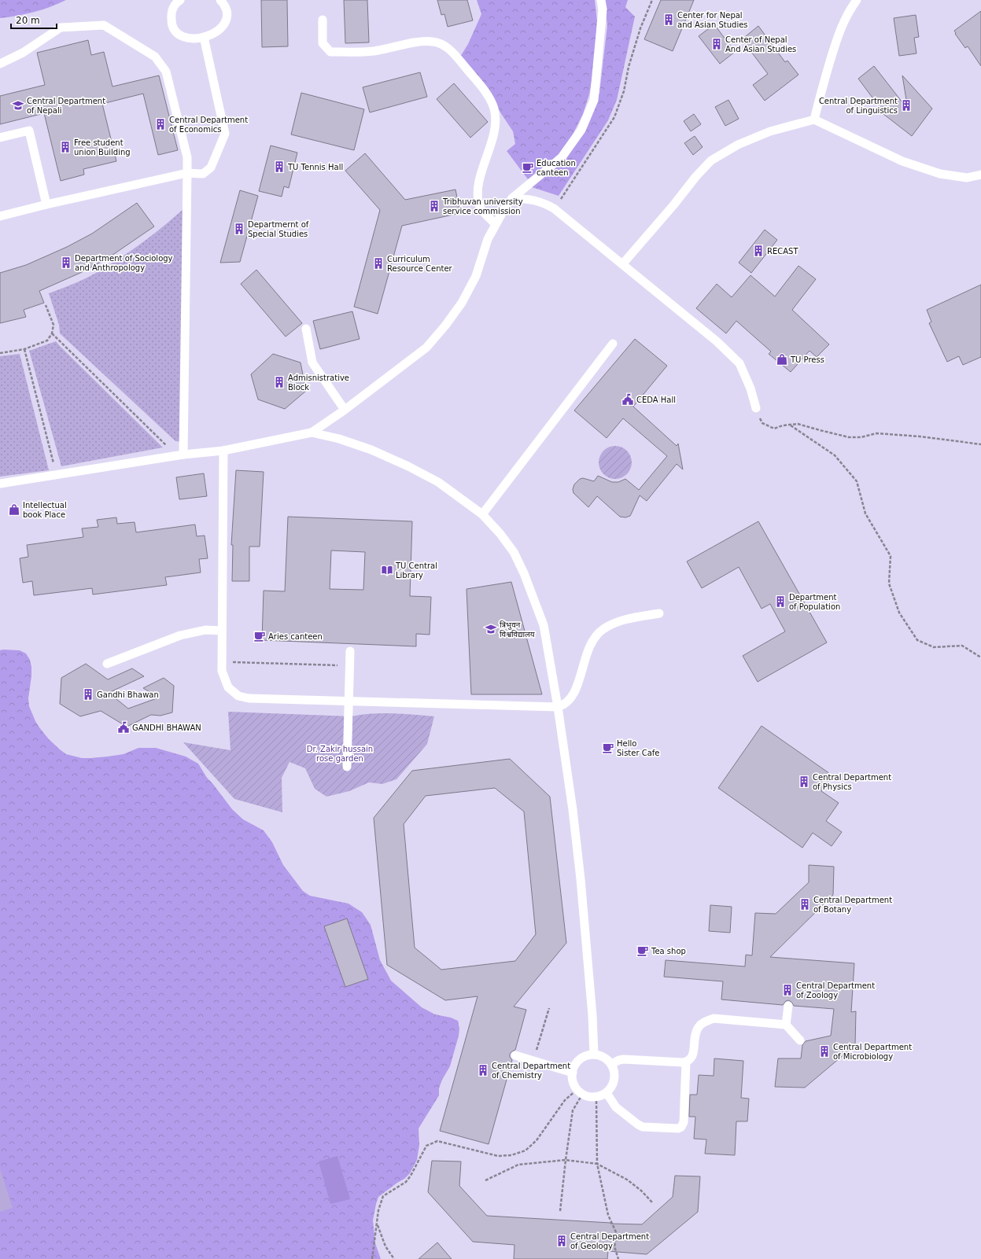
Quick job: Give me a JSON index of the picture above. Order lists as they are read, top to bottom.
{
  "parks": ["Dr. Zakir hussain rose garden"],
  "places": {
    "building": [
      "Center for Nepal and Asian Studies",
      "Center of Nepal And Asian Studies",
      "Central Department of Linguistics",
      "Central Department of Economics",
      "Free student union Building",
      "TU Tennis Hall",
      "Tribhuvan university service commission",
      "Departmernt of Special Studies",
      "RECAST",
      "Department of Sociology and Anthropology",
      "Curriculum Resource Center",
      "Admisnistrative Block",
      "Department of Population",
      "Gandhi Bhawan",
      "Central Department of Physics",
      "Central Department of Botany",
      "Central Department of Zoology",
      "Central Department of Microbiology",
      "Central Department of Chemistry",
      "Central Department of Geology"
    ],
    "school or university": ["Central Department of Nepali", "त्रिभुवन विश्वविद्यालय"],
    "cafe": [
      "Education canteen",
      "Aries canteen",
      "Hello Sister Cafe",
      "Tea shop"
    ],
    "shop": ["TU Press", "Intellectual book Place"],
    "public building": ["CEDA Hall", "GANDHI BHAWAN"],
    "library": ["TU Central Library"]
  },
  "scale_bar": "20 m"
}
